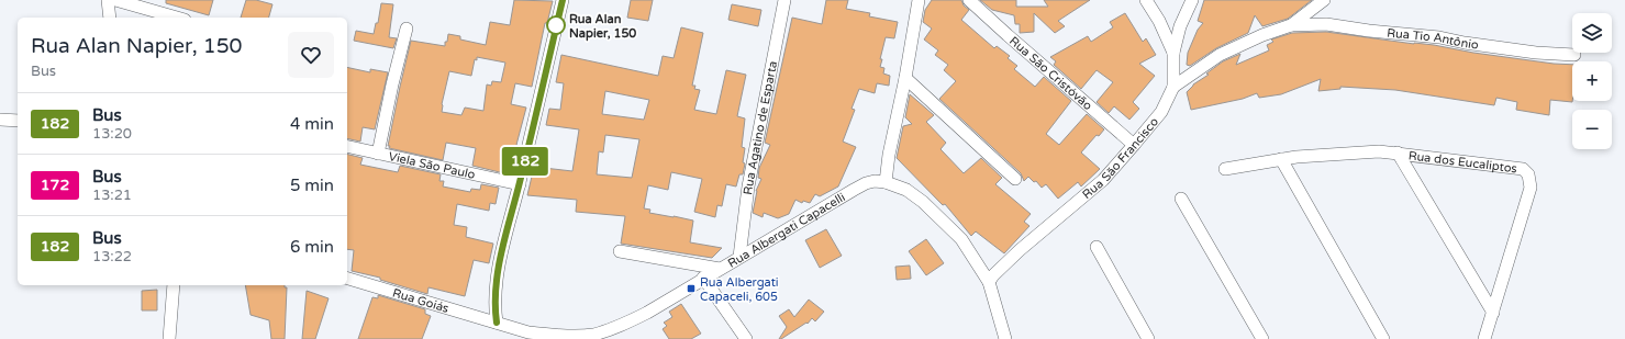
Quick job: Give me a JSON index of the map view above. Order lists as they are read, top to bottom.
{
  "streets": {
    "street": [
      "Rua Tio Antônio",
      "Rua São Cristóvão",
      "Rua Agatino de Esparta",
      "Rua São Francisco",
      "Rua dos Eucaliptos",
      "Viela São Paulo",
      "Rua Albergati Capacelli",
      "Rua Goiás"
    ]
  },
  "crossings": [
    ["Rua São Cristóvão", "Rua São Francisco"],
    ["Rua Agatino de Esparta", "Rua Albergati Capacelli"],
    ["Rua São Francisco", "Rua Albergati Capacelli"],
    ["Rua Albergati Capacelli", "Rua Goiás"]
  ],
  "places": {
    "other": ["Rua Alan Napier, 150"],
    "transit": ["Rua Albergati Capaceli, 605"]
  },
  "lines": ["bus line 182"],
  "page": {
    "on_map": "182",
    "map_buttons": ["+", "−"],
    "heading": ["Rua Alan Napier, 150", "Bus"],
    "list": [
      {
        "mark": "182",
        "name": "Bus",
        "note": "13:20",
        "value": "4 min"
      },
      {
        "mark": "172",
        "name": "Bus",
        "note": "13:21",
        "value": "5 min"
      },
      {
        "mark": "182",
        "name": "Bus",
        "note": "13:22",
        "value": "6 min"
      }
    ]
  }
}
